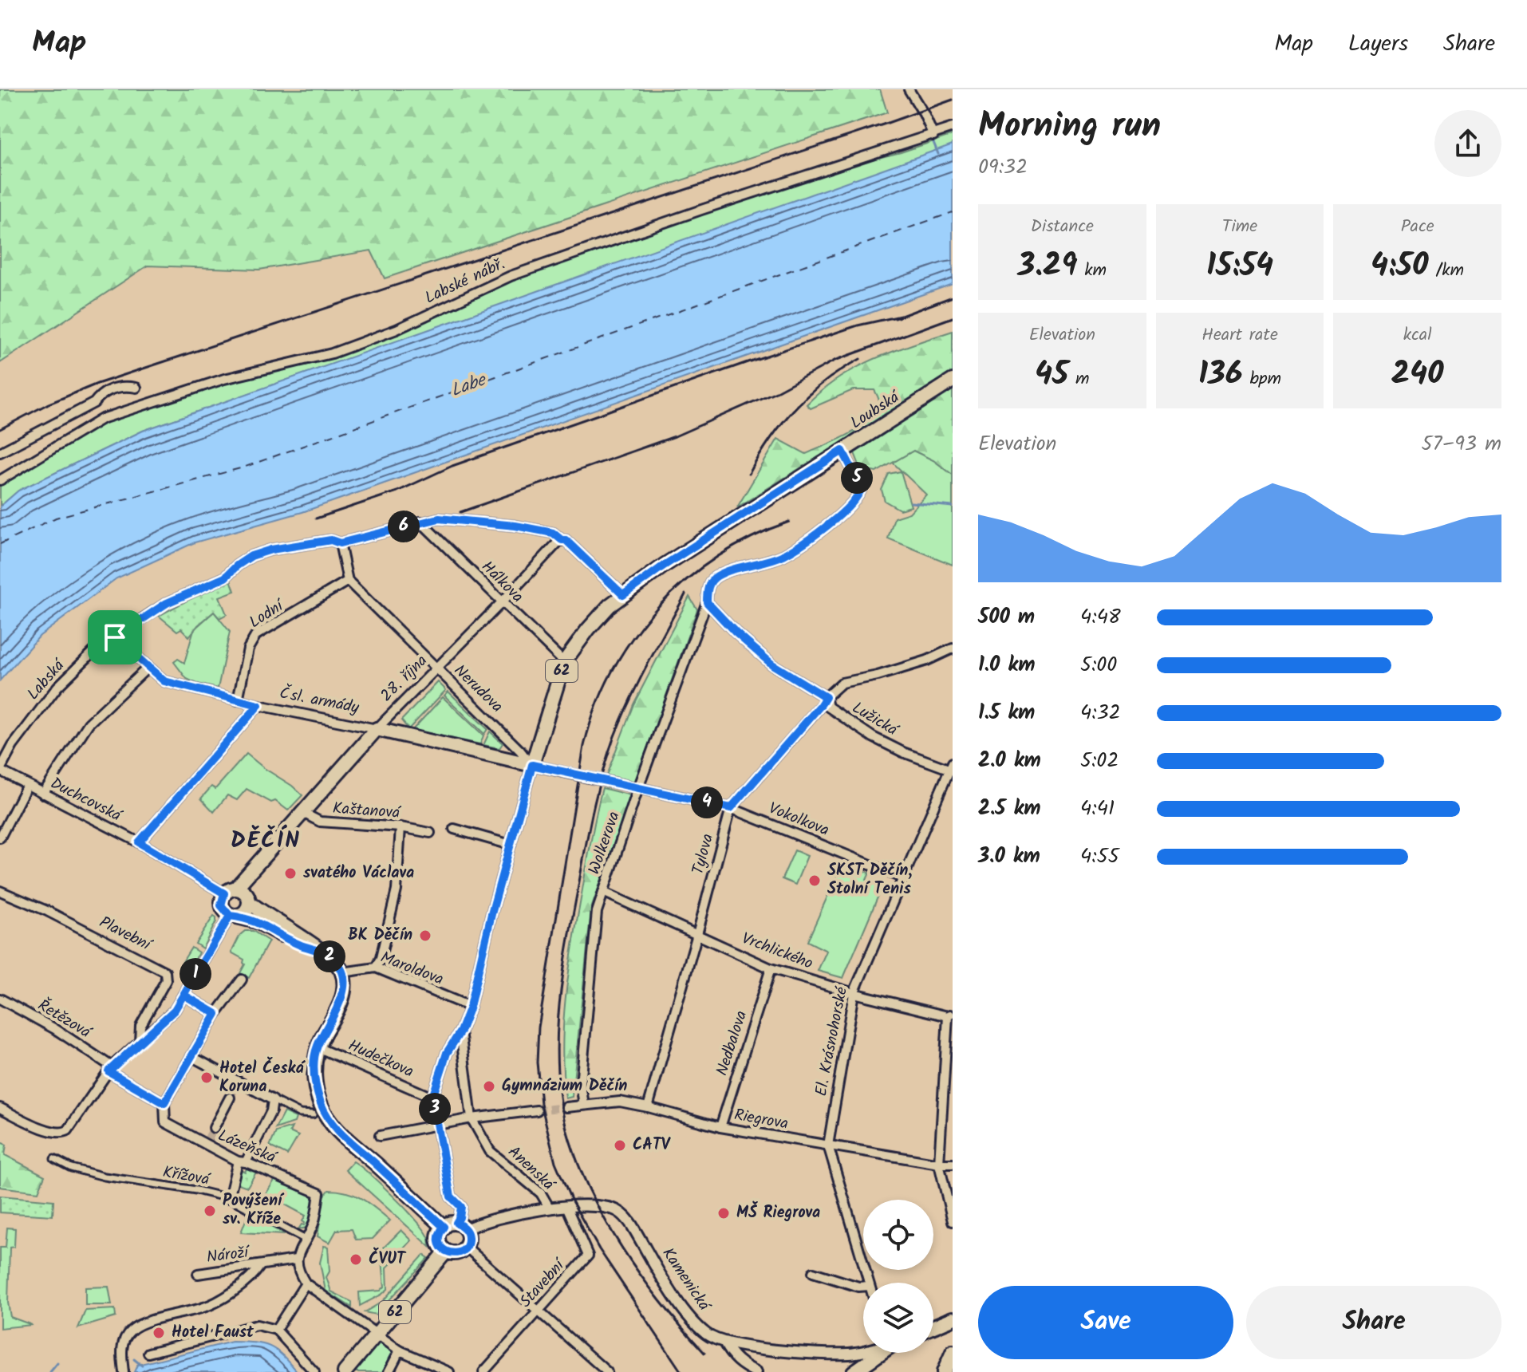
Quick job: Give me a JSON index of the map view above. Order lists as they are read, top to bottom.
{
  "streets": {
    "main road": [
      "Loubská",
      "62",
      "28. října",
      "Čsl. armády"
    ],
    "street": [
      "Labské nábř.",
      "Hálkova",
      "Lodní",
      "Labská",
      "Nerudova",
      "Lužická",
      "Duchcovská",
      "Kaštanová",
      "Vokolkova",
      "Wolkerova",
      "Tylova",
      "Plavební",
      "Vrchlického",
      "Maroldova",
      "Řetězová",
      "El. Krásnohorské",
      "Nedbalova",
      "Hudečkova",
      "Riegrova",
      "Lázeňská",
      "Anenská",
      "Křížová",
      "Nároží",
      "Kamenická",
      "Stavební"
    ]
  },
  "crossings": [
    ["Loubská", "62"],
    ["Loubská", "Labská"],
    ["Loubská", "Wolkerova"],
    ["Hálkova", "62"],
    ["Hálkova", "28. října"],
    ["Hálkova", "Labská"],
    ["Lodní", "Nerudova"],
    ["Lodní", "Čsl. armády"],
    ["62", "Labská"],
    ["62", "Nerudova"],
    ["62", "Čsl. armády"],
    ["62", "Vokolkova"],
    ["62", "Kamenická"],
    ["28. října", "Labská"],
    ["28. října", "Nerudova"],
    ["28. října", "Čsl. armády"],
    ["28. října", "Duchcovská"],
    ["28. října", "Kaštanová"],
    ["Labská", "Čsl. armády"],
    ["Labská", "Duchcovská"],
    ["Nerudova", "Čsl. armády"],
    ["Nerudova", "Vokolkova"],
    ["Čsl. armády", "Vokolkova"],
    ["Lužická", "Wolkerova"],
    ["Lužická", "Tylova"],
    ["Lužická", "El. Krásnohorské"],
    ["Vokolkova", "Wolkerova"],
    ["Vokolkova", "Tylova"],
    ["Vokolkova", "El. Krásnohorské"],
    ["Wolkerova", "Vrchlického"],
    ["Wolkerova", "Riegrova"],
    ["Tylova", "Vrchlického"],
    ["Tylova", "Riegrova"],
    ["Vrchlického", "El. Krásnohorské"],
    ["Vrchlického", "Nedbalova"],
    ["Řetězová", "Lázeňská"],
    ["El. Krásnohorské", "Riegrova"],
    ["Nedbalova", "Riegrova"],
    ["Lázeňská", "Křížová"],
    ["Anenská", "Kamenická"],
    ["Kamenická", "Stavební"]
  ],
  "districts": ["DĚČÍN"],
  "water": ["Labe"],
  "places": [
    "svatého Václava",
    "SKST Děčín, Stolní Tenis",
    "BK Děčín",
    "Hotel Česká Koruna",
    "Gymnázium Děčín",
    "CATV",
    "Povýšení sv. Kříže",
    "MŠ Riegrova",
    "ČVUT",
    "Hotel Faust"
  ],
  "page": {
    "header": "Map",
    "nav": ["Map", "Layers", "Share"],
    "heading": ["Morning run", "09:32"],
    "stats": [
      ["Distance", "3.29 km"],
      ["Time", "15:54"],
      ["Pace", "4:50 /km"],
      ["Elevation", "45 m"],
      ["Heart rate", "136 bpm"],
      ["kcal", "240"]
    ],
    "chart": ["Elevation", "57–93 m"],
    "pins": [
      "5",
      "6",
      "4",
      "2",
      "1",
      "3"
    ],
    "list": [
      {
        "name": "500 m",
        "note": "4:48"
      },
      {
        "name": "1.0 km",
        "note": "5:00"
      },
      {
        "name": "1.5 km",
        "note": "4:32"
      },
      {
        "name": "2.0 km",
        "note": "5:02"
      },
      {
        "name": "2.5 km",
        "note": "4:41"
      },
      {
        "name": "3.0 km",
        "note": "4:55"
      }
    ],
    "buttons": ["Save", "Share"]
  }
}
